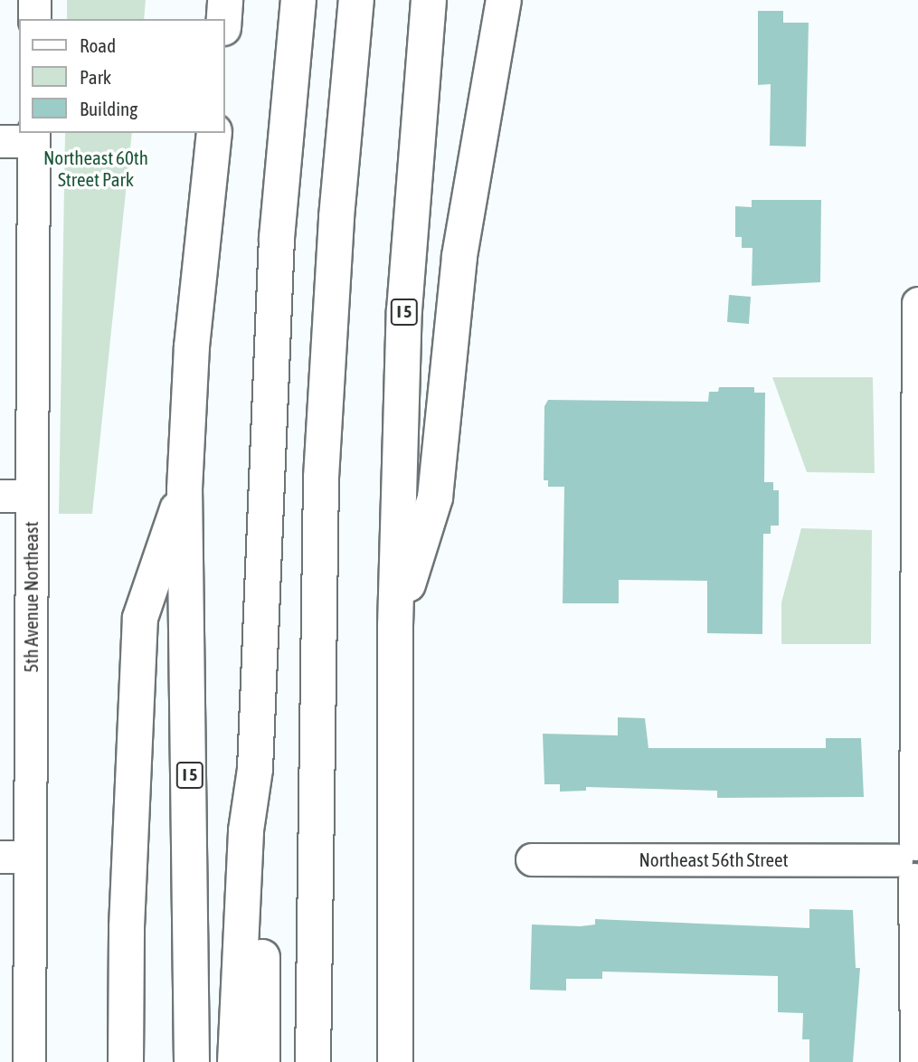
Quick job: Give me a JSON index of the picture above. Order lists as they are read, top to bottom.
{
  "streets": {
    "highway": ["I 5"],
    "street": ["5th Avenue Northeast", "Northeast 56th Street"]
  },
  "parks": ["Northeast 60th Street Park"],
  "legend": ["Road", "Park", "Building"]
}
